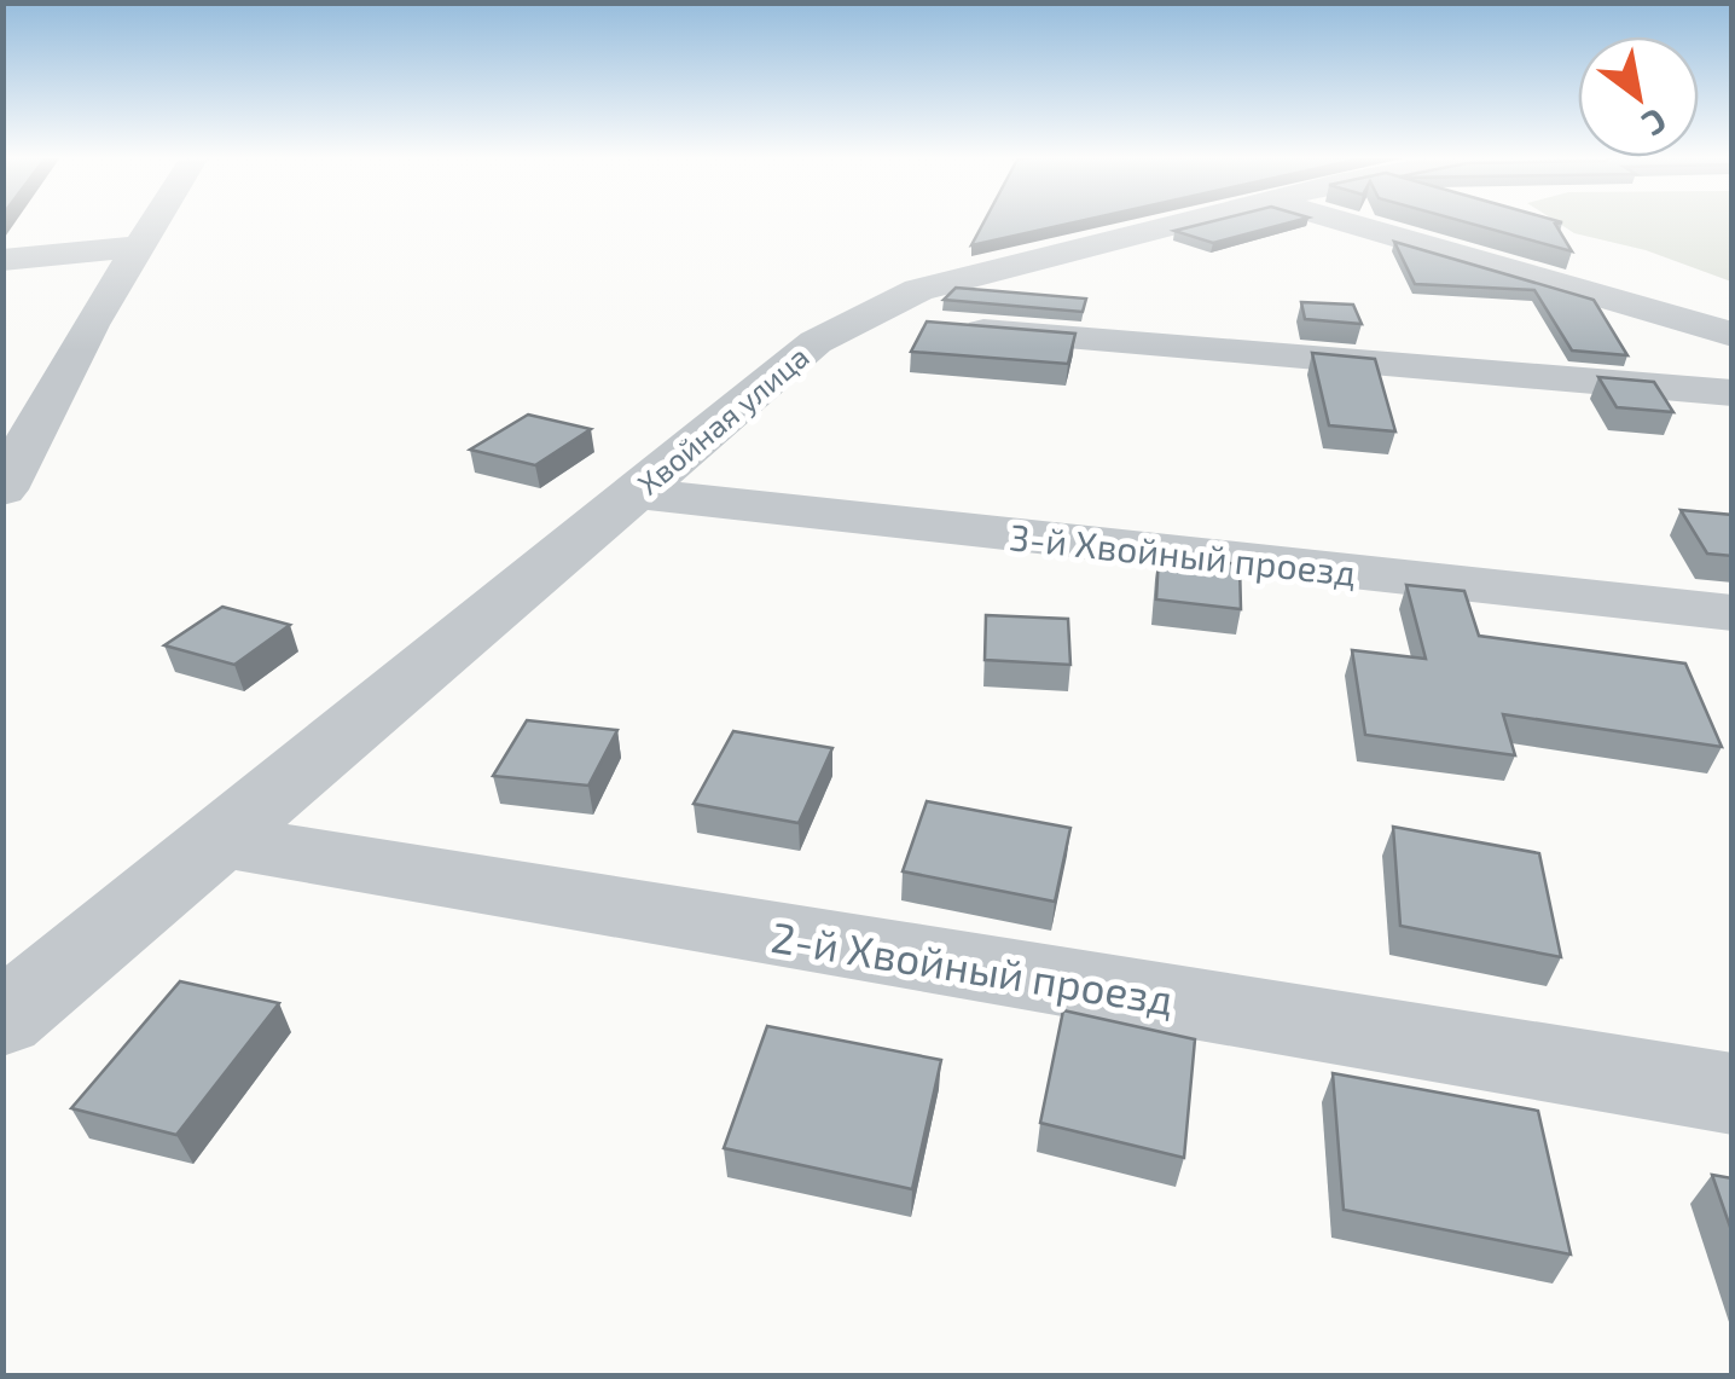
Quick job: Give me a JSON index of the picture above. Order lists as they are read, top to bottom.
{
  "streets": {
    "street": ["Хвойная улица", "3-й Хвойный проезд", "2-й Хвойный проезд"]
  },
  "crossings": [
    ["Хвойная улица", "3-й Хвойный проезд"],
    ["Хвойная улица", "2-й Хвойный проезд"]
  ],
  "north": "bottom right"
}
